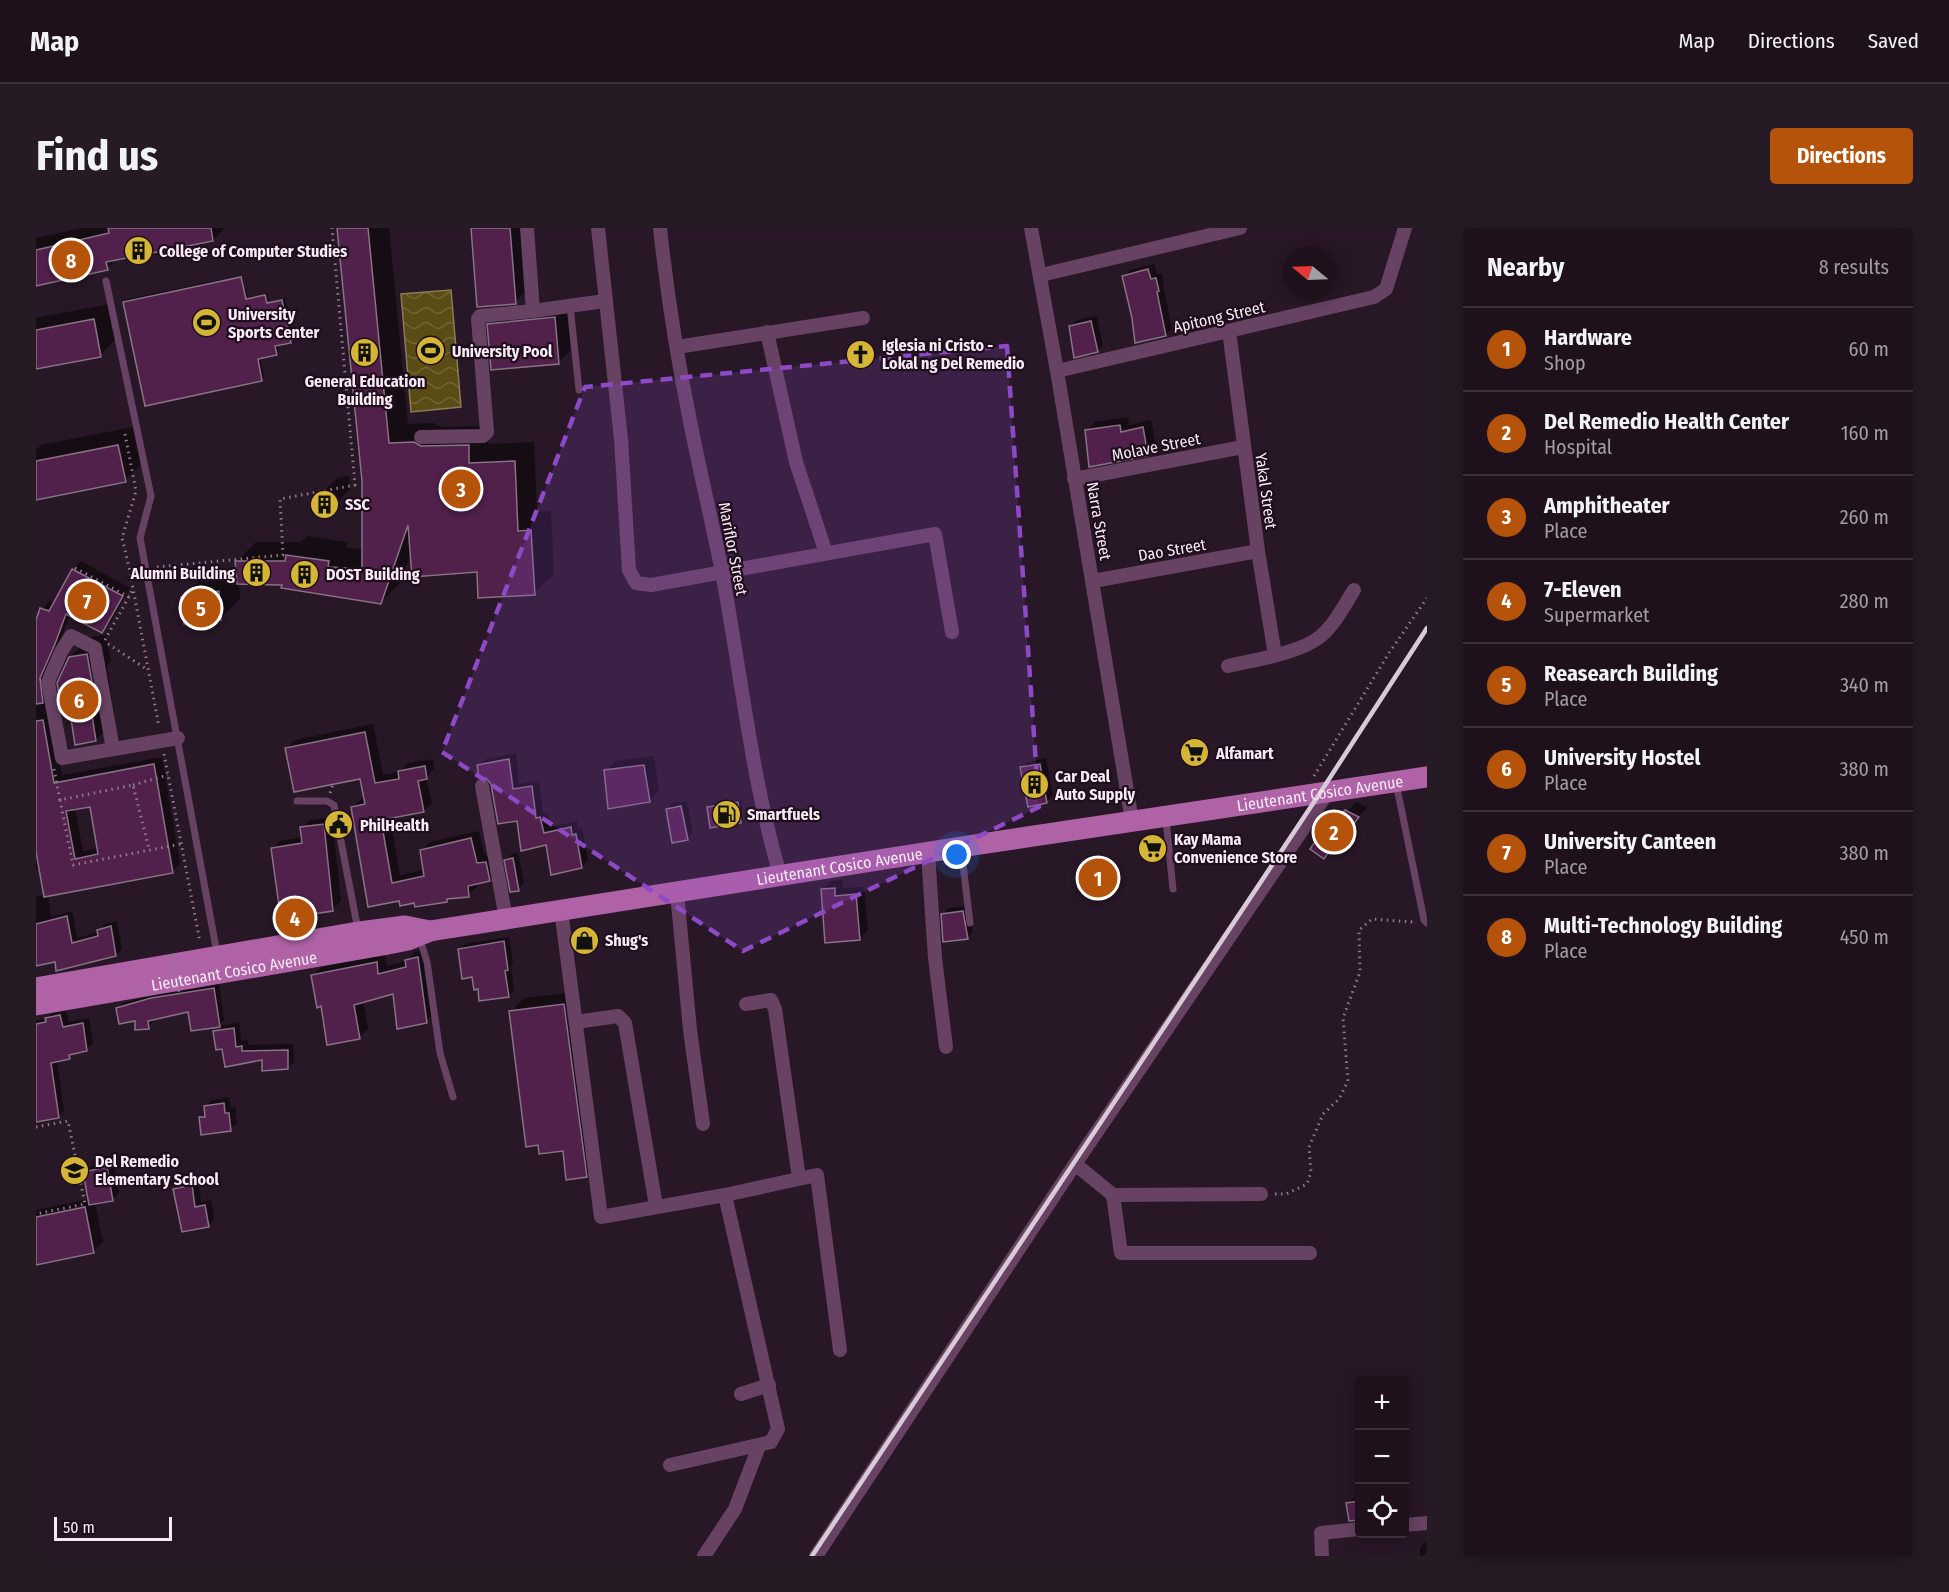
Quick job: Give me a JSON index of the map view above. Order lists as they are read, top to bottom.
{
  "streets": {
    "main road": ["Lieutenant Cosico Avenue"],
    "street": [
      "Apitong Street",
      "Molave Street",
      "Yakal Street",
      "Narra Street",
      "Mariflor Street",
      "Dao Street"
    ]
  },
  "crossings": [
    ["Apitong Street", "Yakal Street"],
    ["Apitong Street", "Narra Street"],
    ["Molave Street", "Yakal Street"],
    ["Molave Street", "Narra Street"],
    ["Yakal Street", "Dao Street"],
    ["Narra Street", "Dao Street"],
    ["Narra Street", "Lieutenant Cosico Avenue"],
    ["Mariflor Street", "Lieutenant Cosico Avenue"]
  ],
  "places": {
    "building": [
      "College of Computer Studies",
      "General Education Building",
      "SSC",
      "Alumni Building",
      "DOST Building",
      "Car Deal Auto Supply"
    ],
    "sports": ["University Sports Center", "University Pool"],
    "church": ["Iglesia ni Cristo - Lokal ng Del Remedio"],
    "supermarket": ["Alfamart", "Kay Mama Convenience Store"],
    "fuel station": ["Smartfuels"],
    "public building": ["PhilHealth"],
    "shop": ["Shug's"],
    "school or university": ["Del Remedio Elementary School"]
  },
  "scale_bar": "50 m",
  "north": "left",
  "page": {
    "header": "Map",
    "nav": ["Map", "Directions", "Saved"],
    "buttons": "Directions",
    "title": "Find us",
    "heading": ["Nearby", "8 results"],
    "pins": [
      "8",
      "3",
      "7",
      "5",
      "6",
      "2",
      "1",
      "4"
    ],
    "list": [
      {
        "mark": "1",
        "name": "Hardware",
        "note": "Shop",
        "value": "60 m"
      },
      {
        "mark": "2",
        "name": "Del Remedio Health Center",
        "note": "Hospital",
        "value": "160 m"
      },
      {
        "mark": "3",
        "name": "Amphitheater",
        "note": "Place",
        "value": "260 m"
      },
      {
        "mark": "4",
        "name": "7-Eleven",
        "note": "Supermarket",
        "value": "280 m"
      },
      {
        "mark": "5",
        "name": "Reasearch Building",
        "note": "Place",
        "value": "340 m"
      },
      {
        "mark": "6",
        "name": "University Hostel",
        "note": "Place",
        "value": "380 m"
      },
      {
        "mark": "7",
        "name": "University Canteen",
        "note": "Place",
        "value": "380 m"
      },
      {
        "mark": "8",
        "name": "Multi-Technology Building",
        "note": "Place",
        "value": "450 m"
      }
    ],
    "map_buttons": ["+", "−"],
    "scale": "50 m"
  }
}
